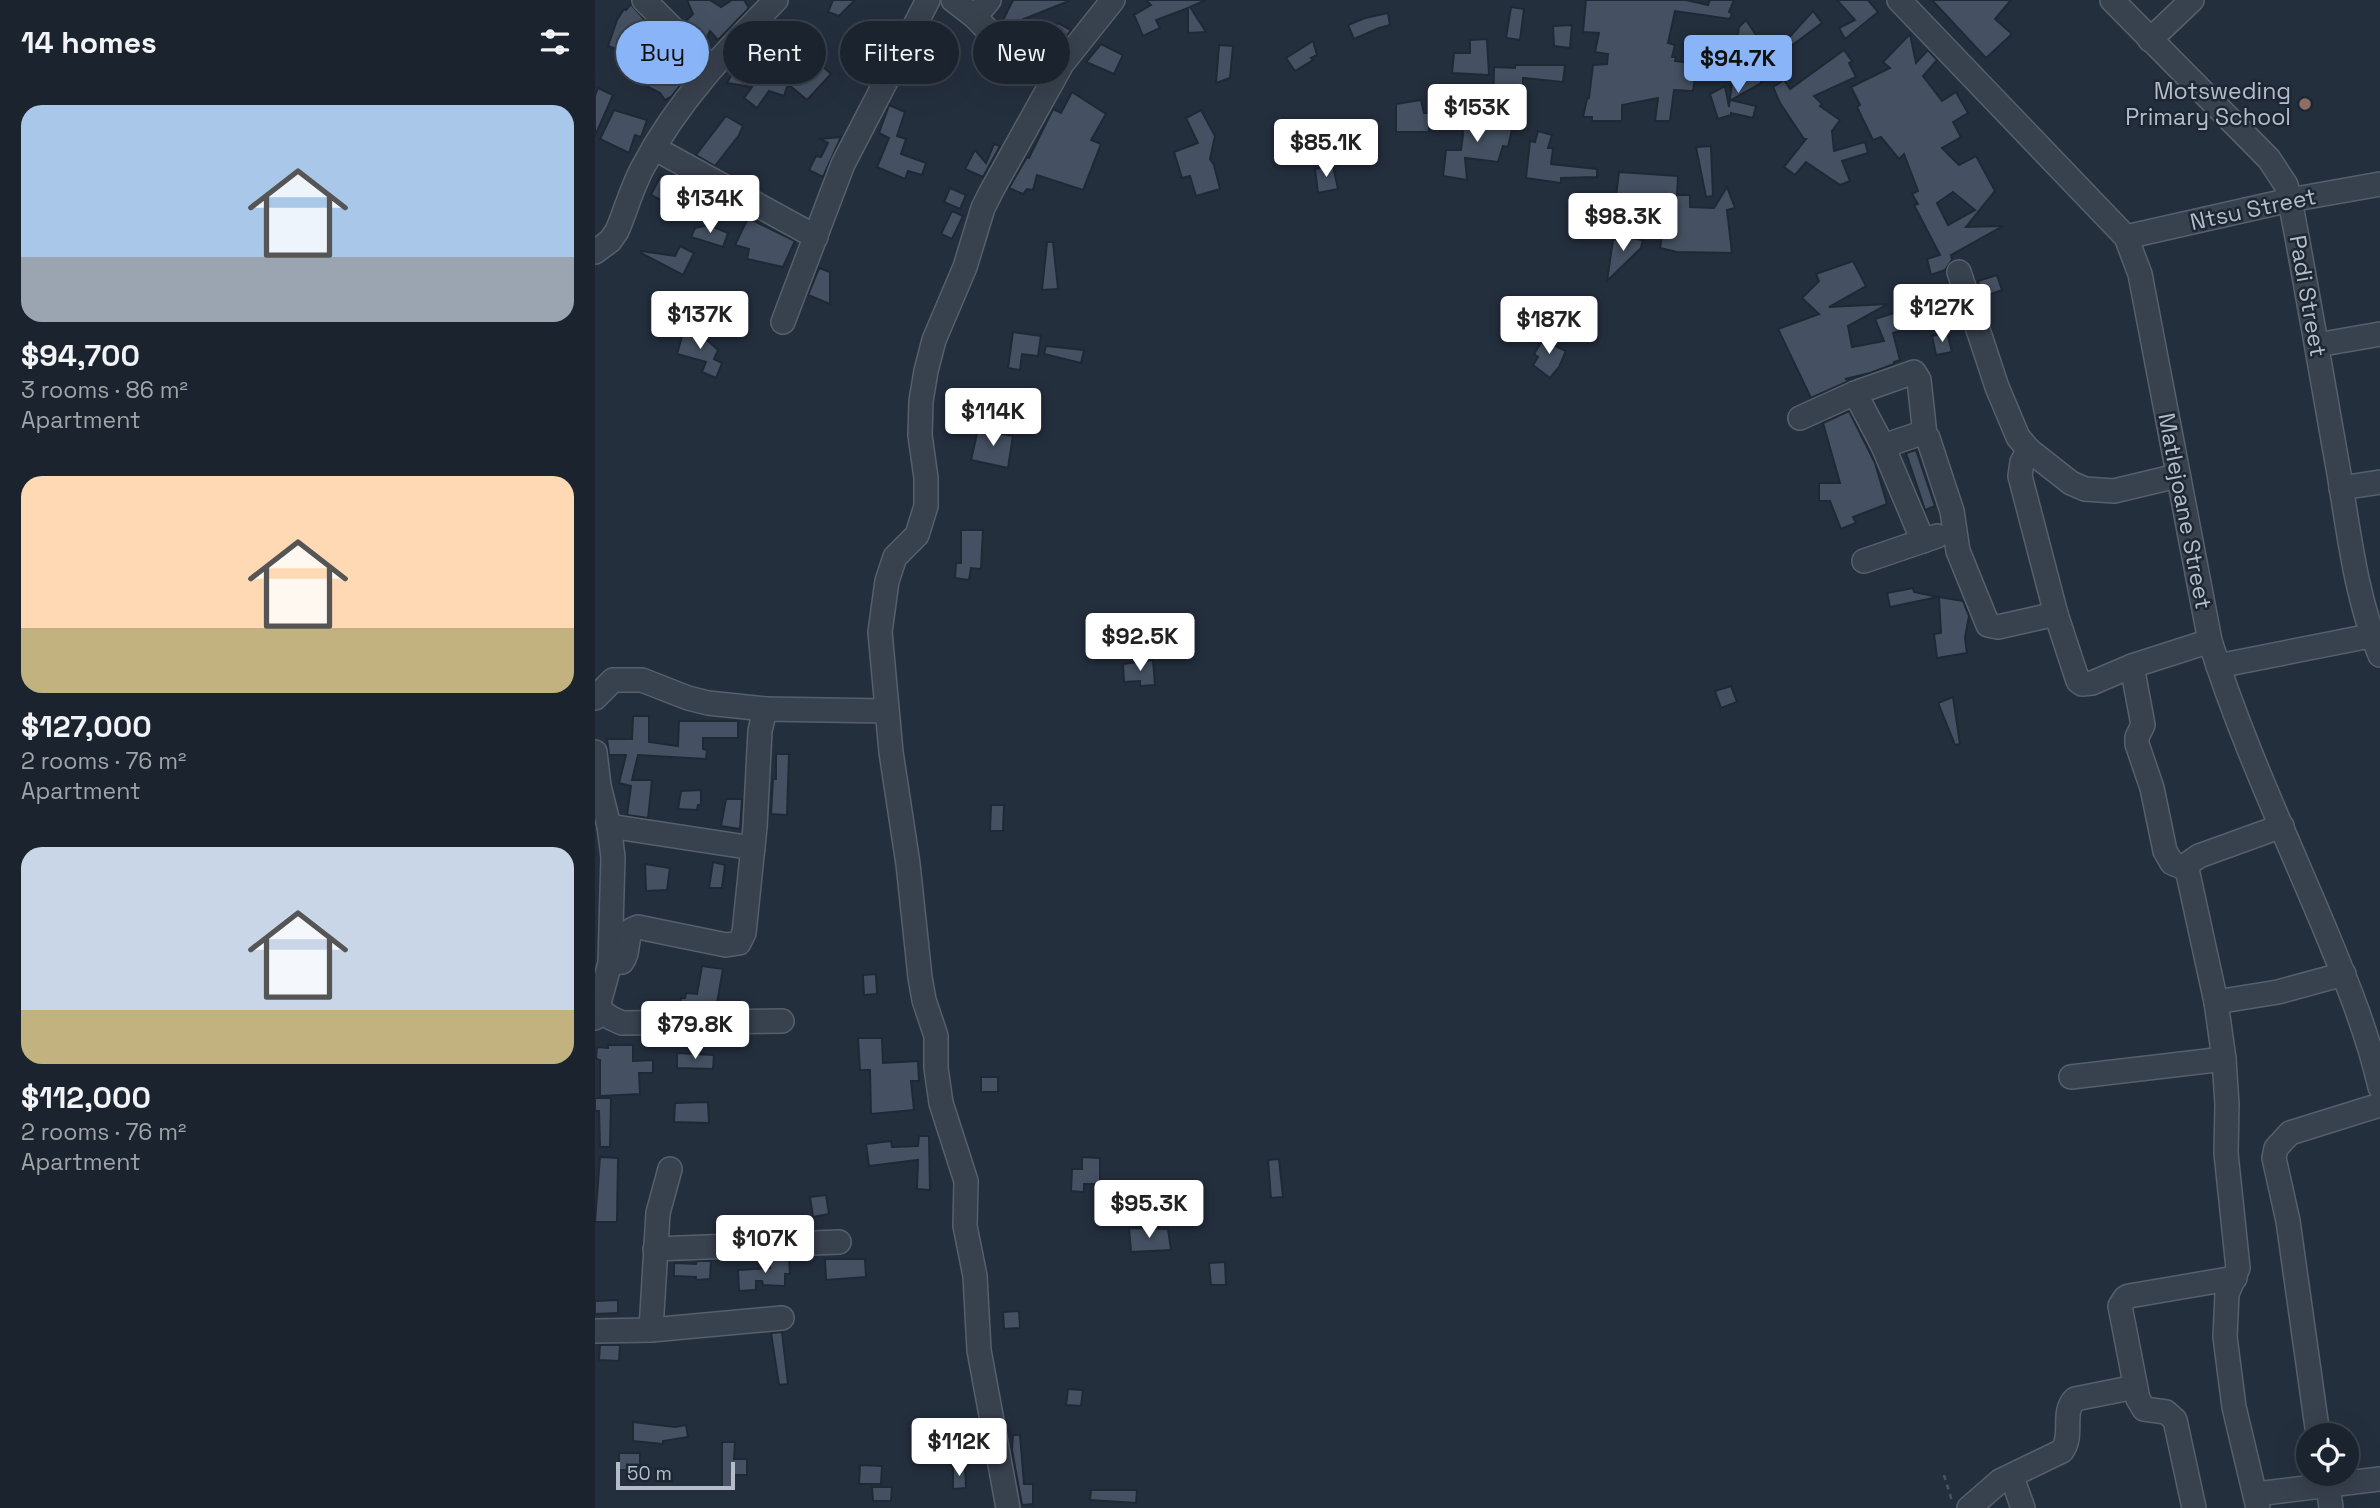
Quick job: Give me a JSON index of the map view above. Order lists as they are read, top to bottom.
{
  "streets": {
    "street": ["Ntsu Street", "Padi Street", "Matlejoane Street"]
  },
  "crossings": [
    ["Ntsu Street", "Padi Street"],
    ["Ntsu Street", "Matlejoane Street"]
  ],
  "places": ["Motsweding Primary School"],
  "scale_bar": "50 m",
  "page": {
    "heading": "14 homes",
    "chip": [
      "Buy",
      "Rent",
      "Filters",
      "New"
    ],
    "price": [
      "$94.7K",
      "$153K",
      "$85.1K",
      "$134K",
      "$98.3K",
      "$127K",
      "$137K",
      "$187K",
      "$114K",
      "$92.5K",
      "$79.8K",
      "$95.3K",
      "$107K",
      "$112K"
    ],
    "list": [
      {
        "name": "$94,700",
        "note": "3 rooms · 86 m² · Apartment"
      },
      {
        "name": "$127,000",
        "note": "2 rooms · 76 m² · Apartment"
      },
      {
        "name": "$112,000",
        "note": "2 rooms · 76 m² · Apartment"
      }
    ],
    "scale": "50 m"
  }
}
